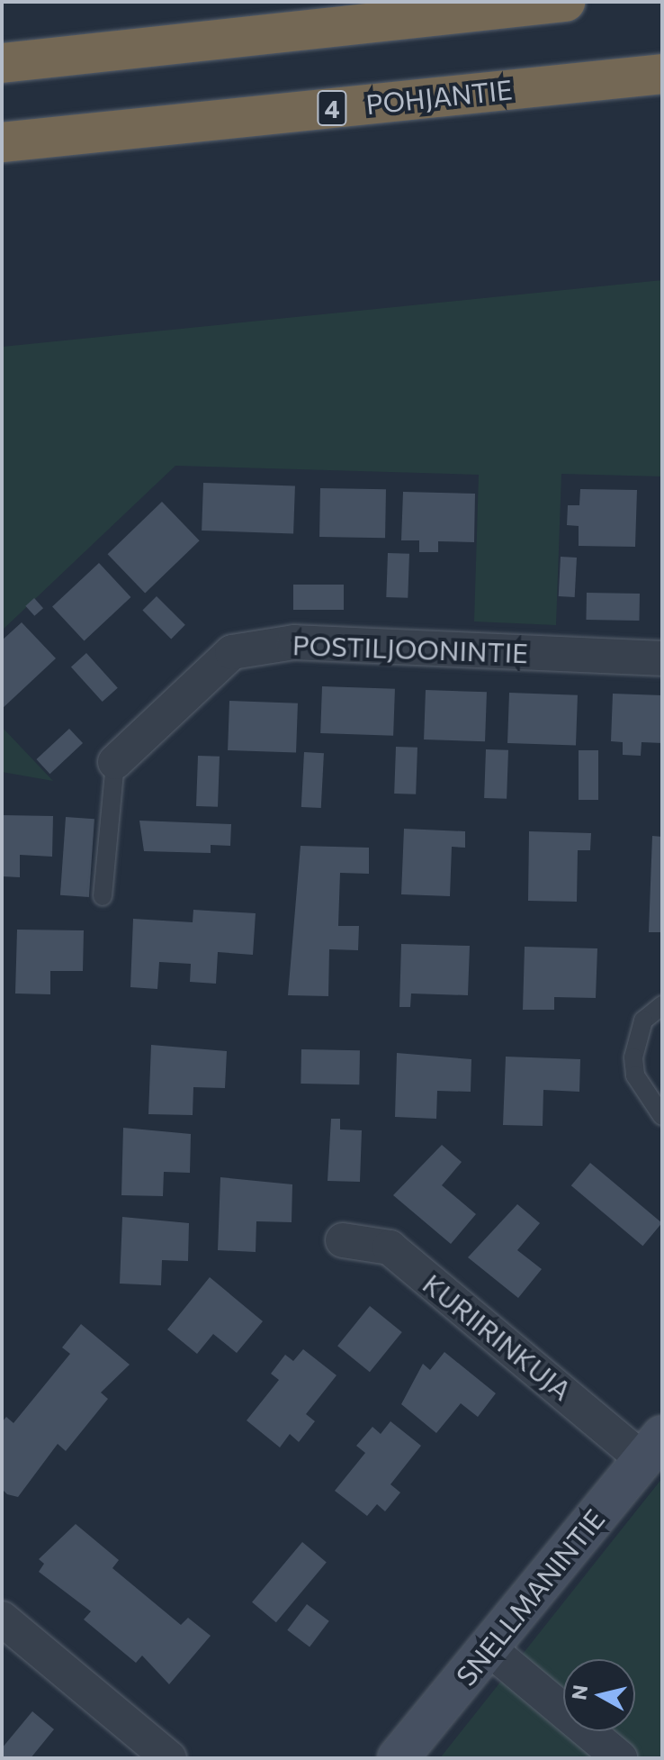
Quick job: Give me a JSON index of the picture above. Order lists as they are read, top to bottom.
{
  "streets": {
    "highway": ["POHJANTIE", "4"],
    "street": ["POSTILJOONINTIE", "KURIIRINKUJA", "SNELLMANINTIE"]
  },
  "crossings": [
    ["KURIIRINKUJA", "SNELLMANINTIE"]
  ],
  "north": "left"
}
